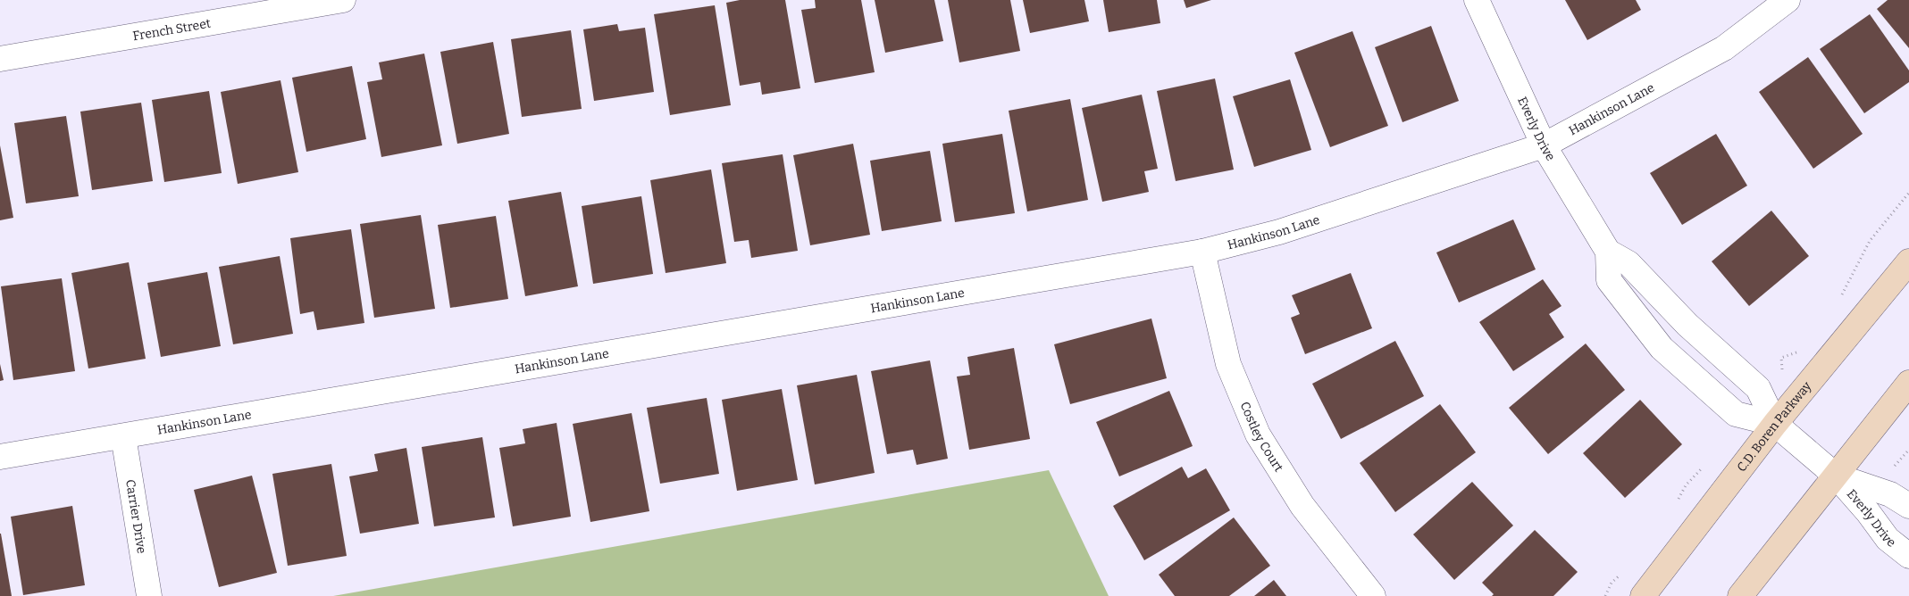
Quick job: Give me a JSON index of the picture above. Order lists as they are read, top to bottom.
{
  "streets": {
    "street": [
      "French Street",
      "Hankinson Lane",
      "Everly Drive",
      "C.D. Boren Parkway",
      "Costley Court",
      "Carrier Drive"
    ]
  },
  "crossings": [
    ["Hankinson Lane", "Everly Drive"],
    ["Hankinson Lane", "Costley Court"],
    ["Hankinson Lane", "Carrier Drive"],
    ["Everly Drive", "C.D. Boren Parkway"]
  ]
}
